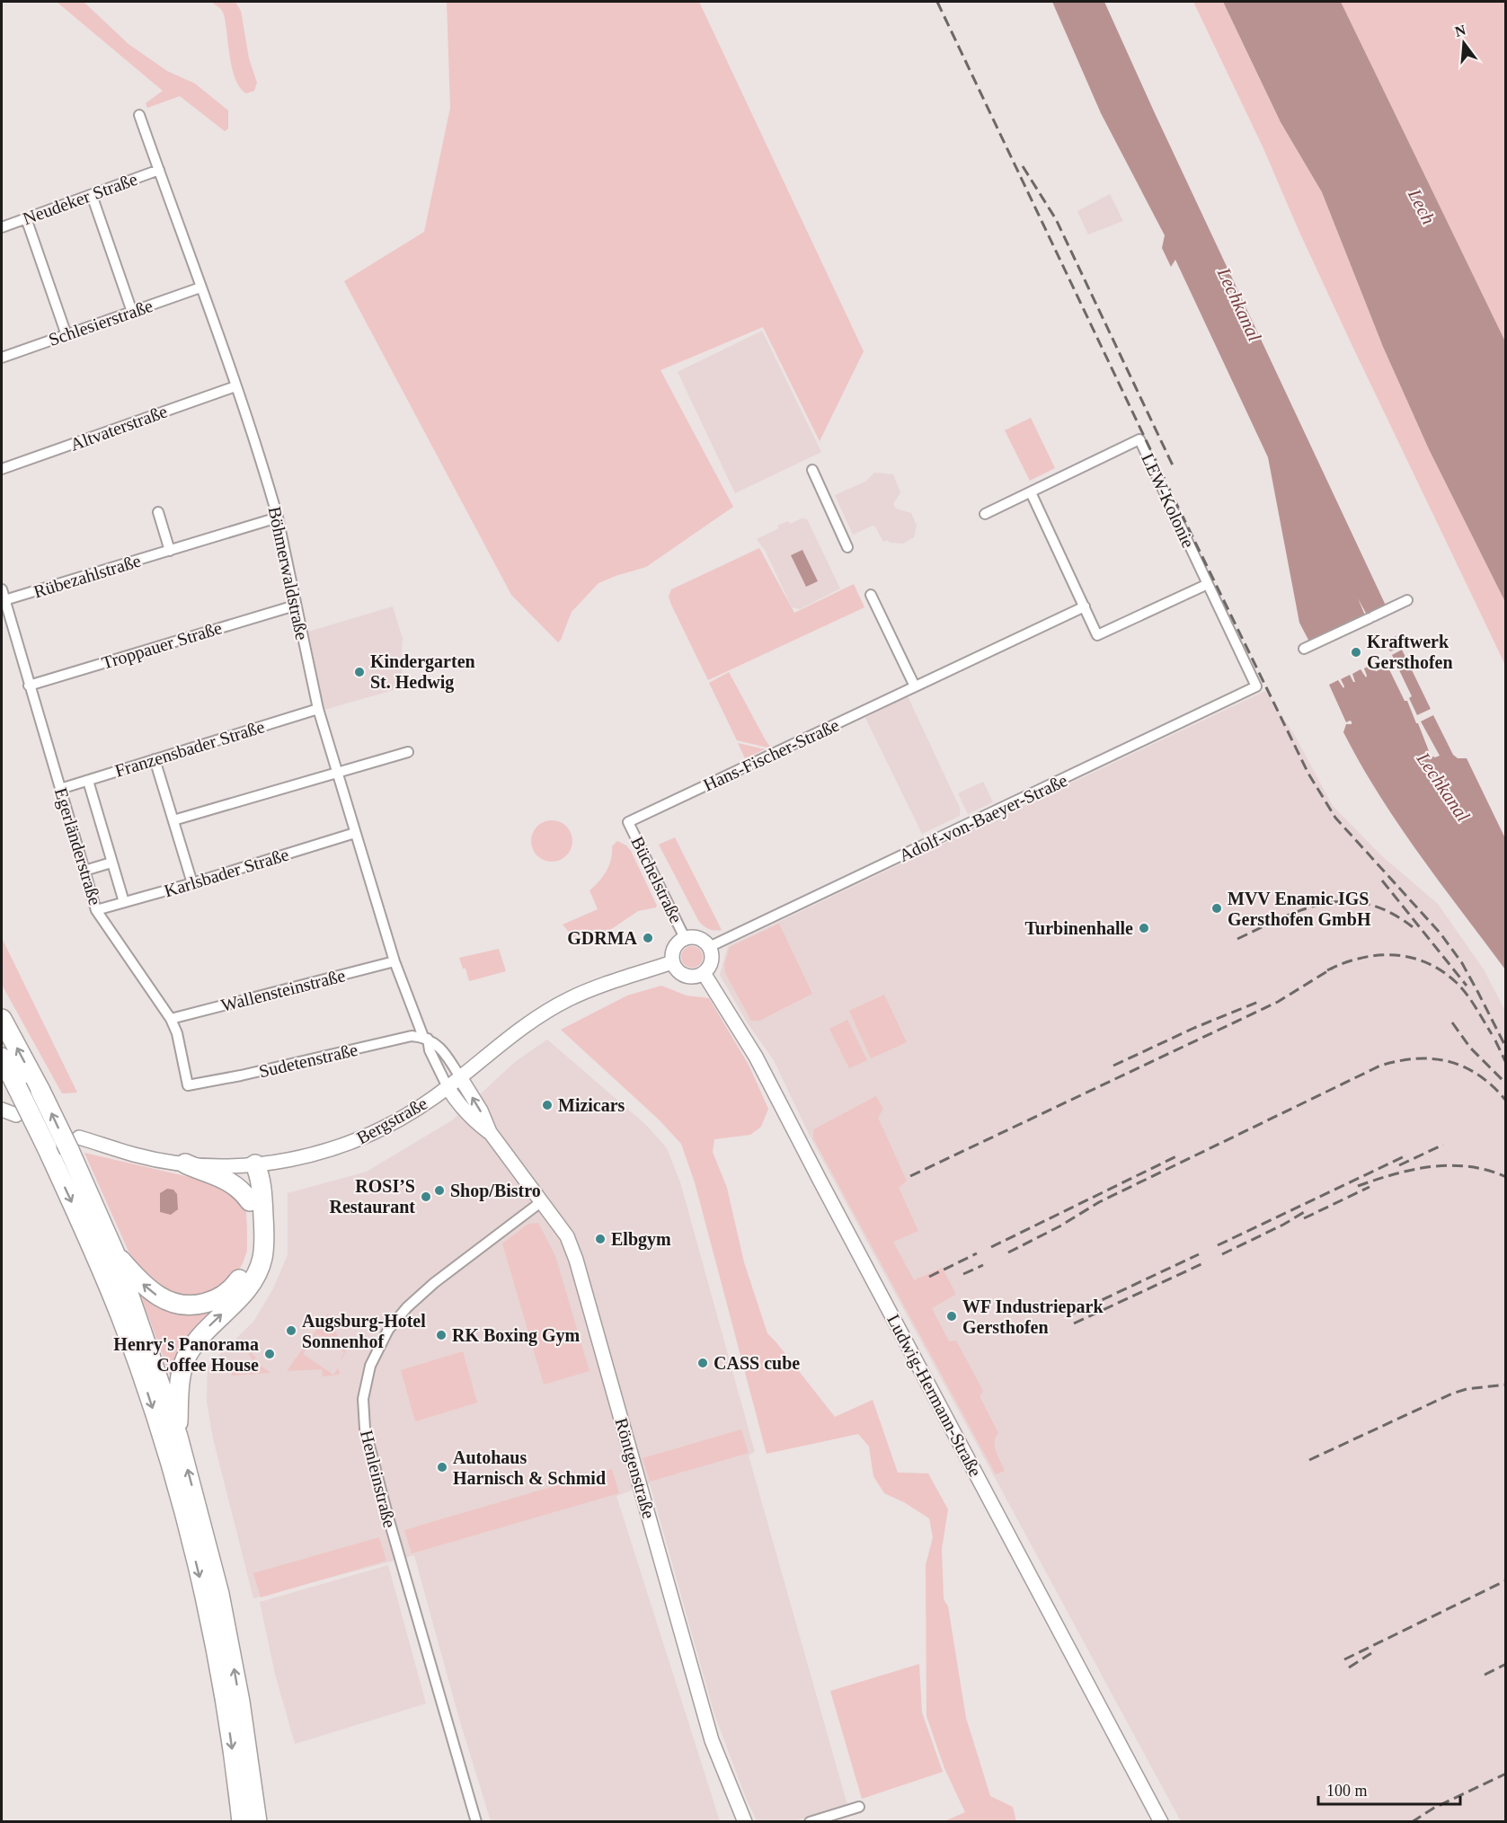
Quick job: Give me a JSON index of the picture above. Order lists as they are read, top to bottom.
{
  "streets": {
    "street": [
      "Neudeker Straße",
      "Schlesierstraße",
      "Altvaterstraße",
      "LEW-Kolonie",
      "Böhmerwaldstraße",
      "Rübezahlstraße",
      "Troppauer Straße",
      "Franzensbader Straße",
      "Hans-Fischer-Straße",
      "Adolf-von-Baeyer-Straße",
      "Egerländerstraße",
      "Karlsbader Straße",
      "Büchelstraße",
      "Wallensteinstraße",
      "Sudetenstraße",
      "Bergstraße",
      "Ludwig-Hermann-Straße",
      "Röntgenstraße",
      "Henleinstraße"
    ]
  },
  "crossings": [
    ["Neudeker Straße", "Böhmerwaldstraße"],
    ["Schlesierstraße", "Böhmerwaldstraße"],
    ["Altvaterstraße", "Böhmerwaldstraße"],
    ["LEW-Kolonie", "Adolf-von-Baeyer-Straße"],
    ["Böhmerwaldstraße", "Rübezahlstraße"],
    ["Böhmerwaldstraße", "Troppauer Straße"],
    ["Böhmerwaldstraße", "Franzensbader Straße"],
    ["Böhmerwaldstraße", "Karlsbader Straße"],
    ["Böhmerwaldstraße", "Wallensteinstraße"],
    ["Böhmerwaldstraße", "Sudetenstraße"],
    ["Rübezahlstraße", "Egerländerstraße"],
    ["Troppauer Straße", "Egerländerstraße"],
    ["Franzensbader Straße", "Egerländerstraße"],
    ["Hans-Fischer-Straße", "Büchelstraße"],
    ["Adolf-von-Baeyer-Straße", "Büchelstraße"],
    ["Adolf-von-Baeyer-Straße", "Bergstraße"],
    ["Adolf-von-Baeyer-Straße", "Ludwig-Hermann-Straße"],
    ["Egerländerstraße", "Karlsbader Straße"],
    ["Egerländerstraße", "Wallensteinstraße"],
    ["Egerländerstraße", "Sudetenstraße"],
    ["Büchelstraße", "Bergstraße"],
    ["Büchelstraße", "Ludwig-Hermann-Straße"],
    ["Bergstraße", "Ludwig-Hermann-Straße"],
    ["Bergstraße", "Röntgenstraße"],
    ["Röntgenstraße", "Henleinstraße"]
  ],
  "water": ["Lech", "Lechkanal"],
  "places": [
    "Kraftwerk Gersthofen",
    "Kindergarten St. Hedwig",
    "MVV Enamic IGS Gersthofen GmbH",
    "Turbinenhalle",
    "GDRMA",
    "Mizicars",
    "Shop/Bistro",
    "ROSI’S Restaurant",
    "Elbgym",
    "WF Industriepark Gersthofen",
    "Augsburg-Hotel Sonnenhof",
    "RK Boxing Gym",
    "Henry's Panorama Coffee House",
    "CASS cube",
    "Autohaus Harnisch & Schmid"
  ],
  "scale_bar": "100 m",
  "north": "top"
}
